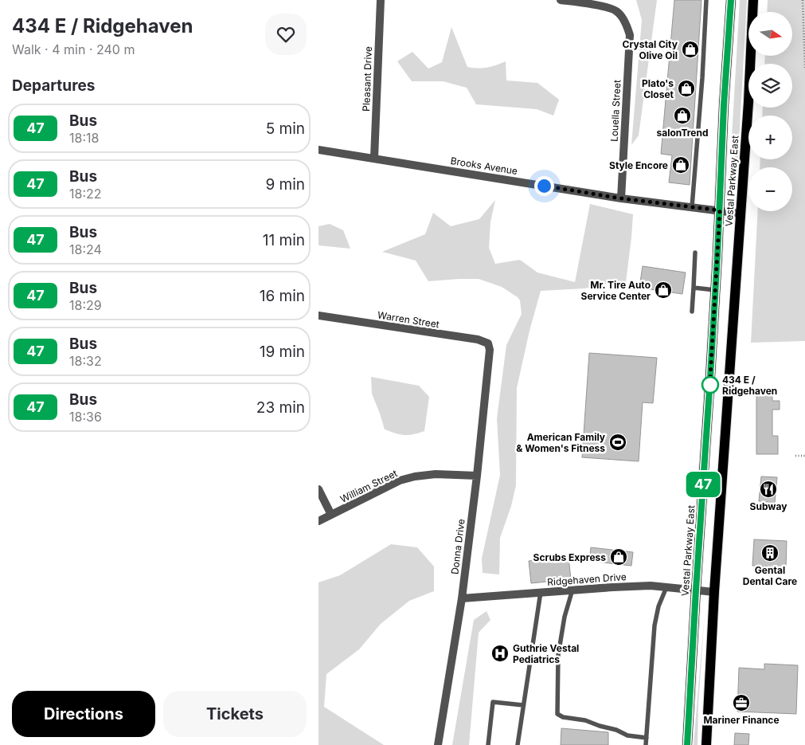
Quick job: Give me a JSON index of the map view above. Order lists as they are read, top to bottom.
{
  "streets": {
    "main road": ["Vestal Parkway East"],
    "street": [
      "Pleasant Drive",
      "Louella Street",
      "Brooks Avenue",
      "Warren Street",
      "William Street",
      "Donna Drive",
      "Ridgehaven Drive"
    ]
  },
  "crossings": [
    ["Pleasant Drive", "Brooks Avenue"],
    ["Louella Street", "Brooks Avenue"],
    ["Brooks Avenue", "Vestal Parkway East"],
    ["Vestal Parkway East", "Ridgehaven Drive"],
    ["Warren Street", "Donna Drive"],
    ["William Street", "Donna Drive"],
    ["Donna Drive", "Ridgehaven Drive"]
  ],
  "places": {
    "shop": [
      "Crystal City Olive Oil",
      "Plato's Closet",
      "salonTrend",
      "Style Encore",
      "Mr. Tire Auto Service Center",
      "Scrubs Express"
    ],
    "other": ["434 E / Ridgehaven"],
    "sports": ["American Family & Women's Fitness"],
    "restaurant": ["Subway"],
    "building": ["Gental Dental Care"],
    "hospital": ["Guthrie Vestal Pediatrics"],
    "office": ["Mariner Finance"]
  },
  "lines": ["bus line 47"],
  "north": "right",
  "page": {
    "heading": [
      ["434 E / Ridgehaven", "Walk · 4 min · 240 m"],
      "Departures"
    ],
    "on_map": "47",
    "map_buttons": ["+", "−"],
    "list": [
      {
        "mark": "47",
        "name": "Bus",
        "note": "18:18",
        "value": "5 min"
      },
      {
        "mark": "47",
        "name": "Bus",
        "note": "18:22",
        "value": "9 min"
      },
      {
        "mark": "47",
        "name": "Bus",
        "note": "18:24",
        "value": "11 min"
      },
      {
        "mark": "47",
        "name": "Bus",
        "note": "18:29",
        "value": "16 min"
      },
      {
        "mark": "47",
        "name": "Bus",
        "note": "18:32",
        "value": "19 min"
      },
      {
        "mark": "47",
        "name": "Bus",
        "note": "18:36",
        "value": "23 min"
      }
    ],
    "buttons": ["Directions", "Tickets"]
  }
}
